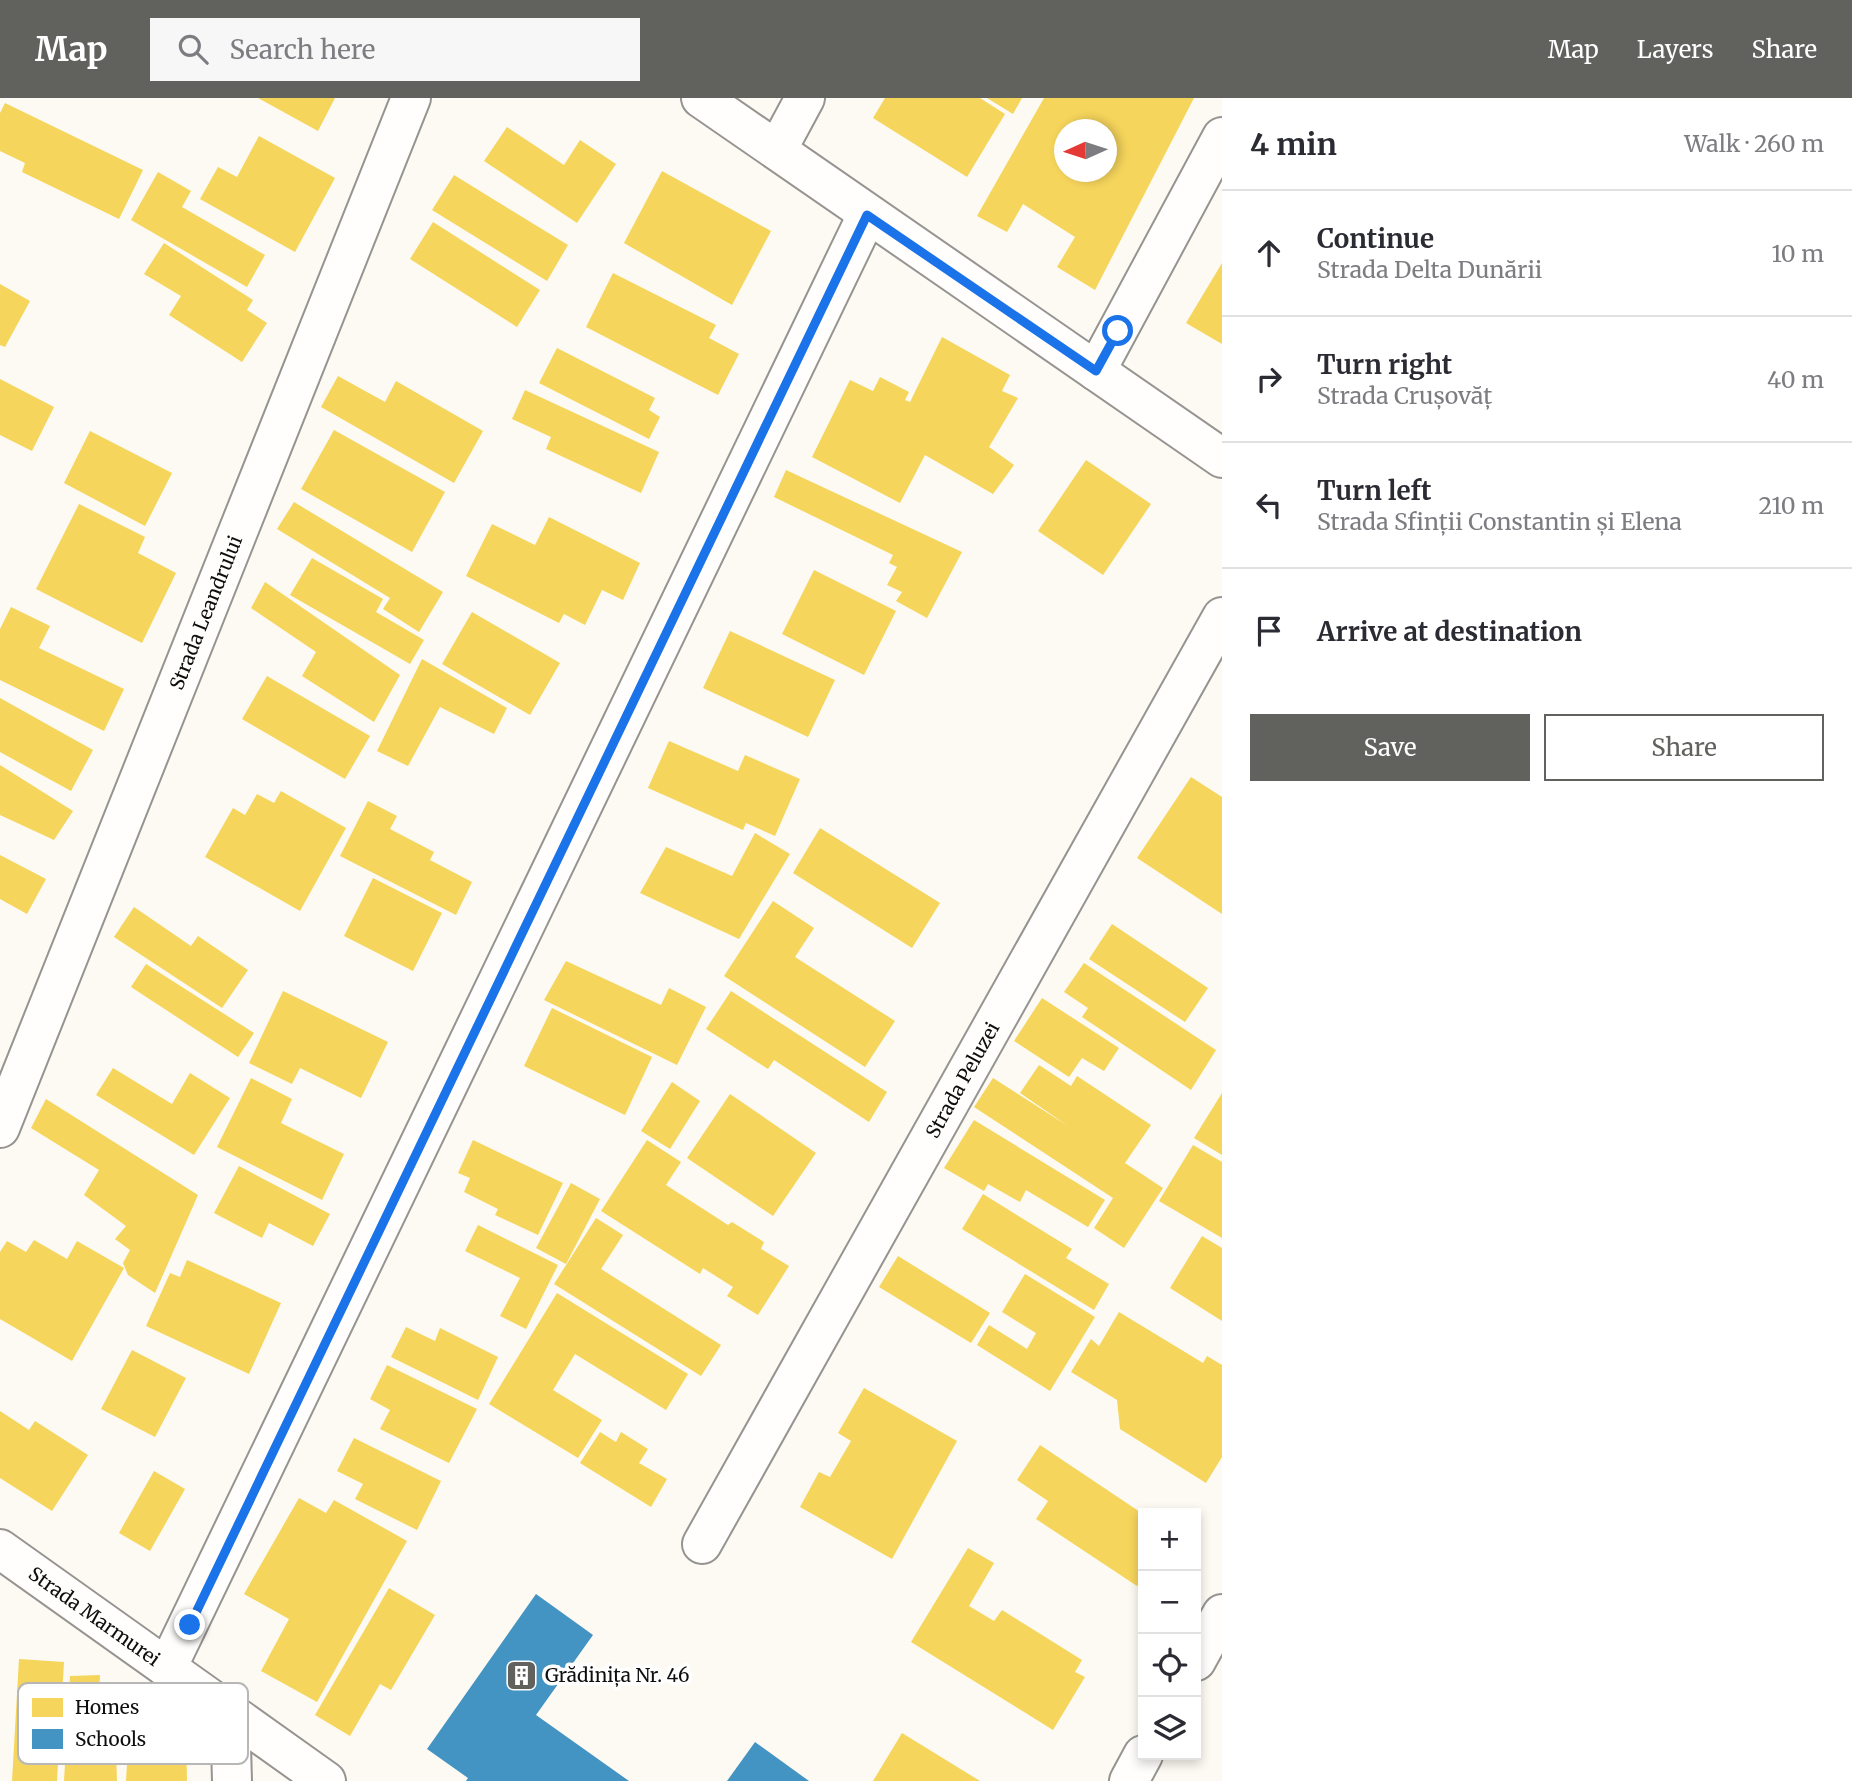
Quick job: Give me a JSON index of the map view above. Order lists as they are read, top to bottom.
{
  "streets": {
    "street": ["Strada Leandrului", "Strada Peluzei", "Strada Marmurei"]
  },
  "places": {
    "building": ["Grădinița Nr. 46"]
  },
  "legend": ["Homes", "Schools"],
  "north": "left",
  "page": {
    "header": "Map",
    "search": "Search here",
    "nav": ["Map", "Layers", "Share"],
    "heading": ["4 min", "Walk · 260 m"],
    "list": [
      ["Continue", "Strada Delta Dunării", "10 m"],
      ["Turn right", "Strada Crușovăț", "40 m"],
      ["Turn left", "Strada Sfinții Constantin și Elena", "210 m"],
      "Arrive at destination"
    ],
    "buttons": ["Save", "Share"],
    "map_buttons": ["+", "−"]
  }
}
